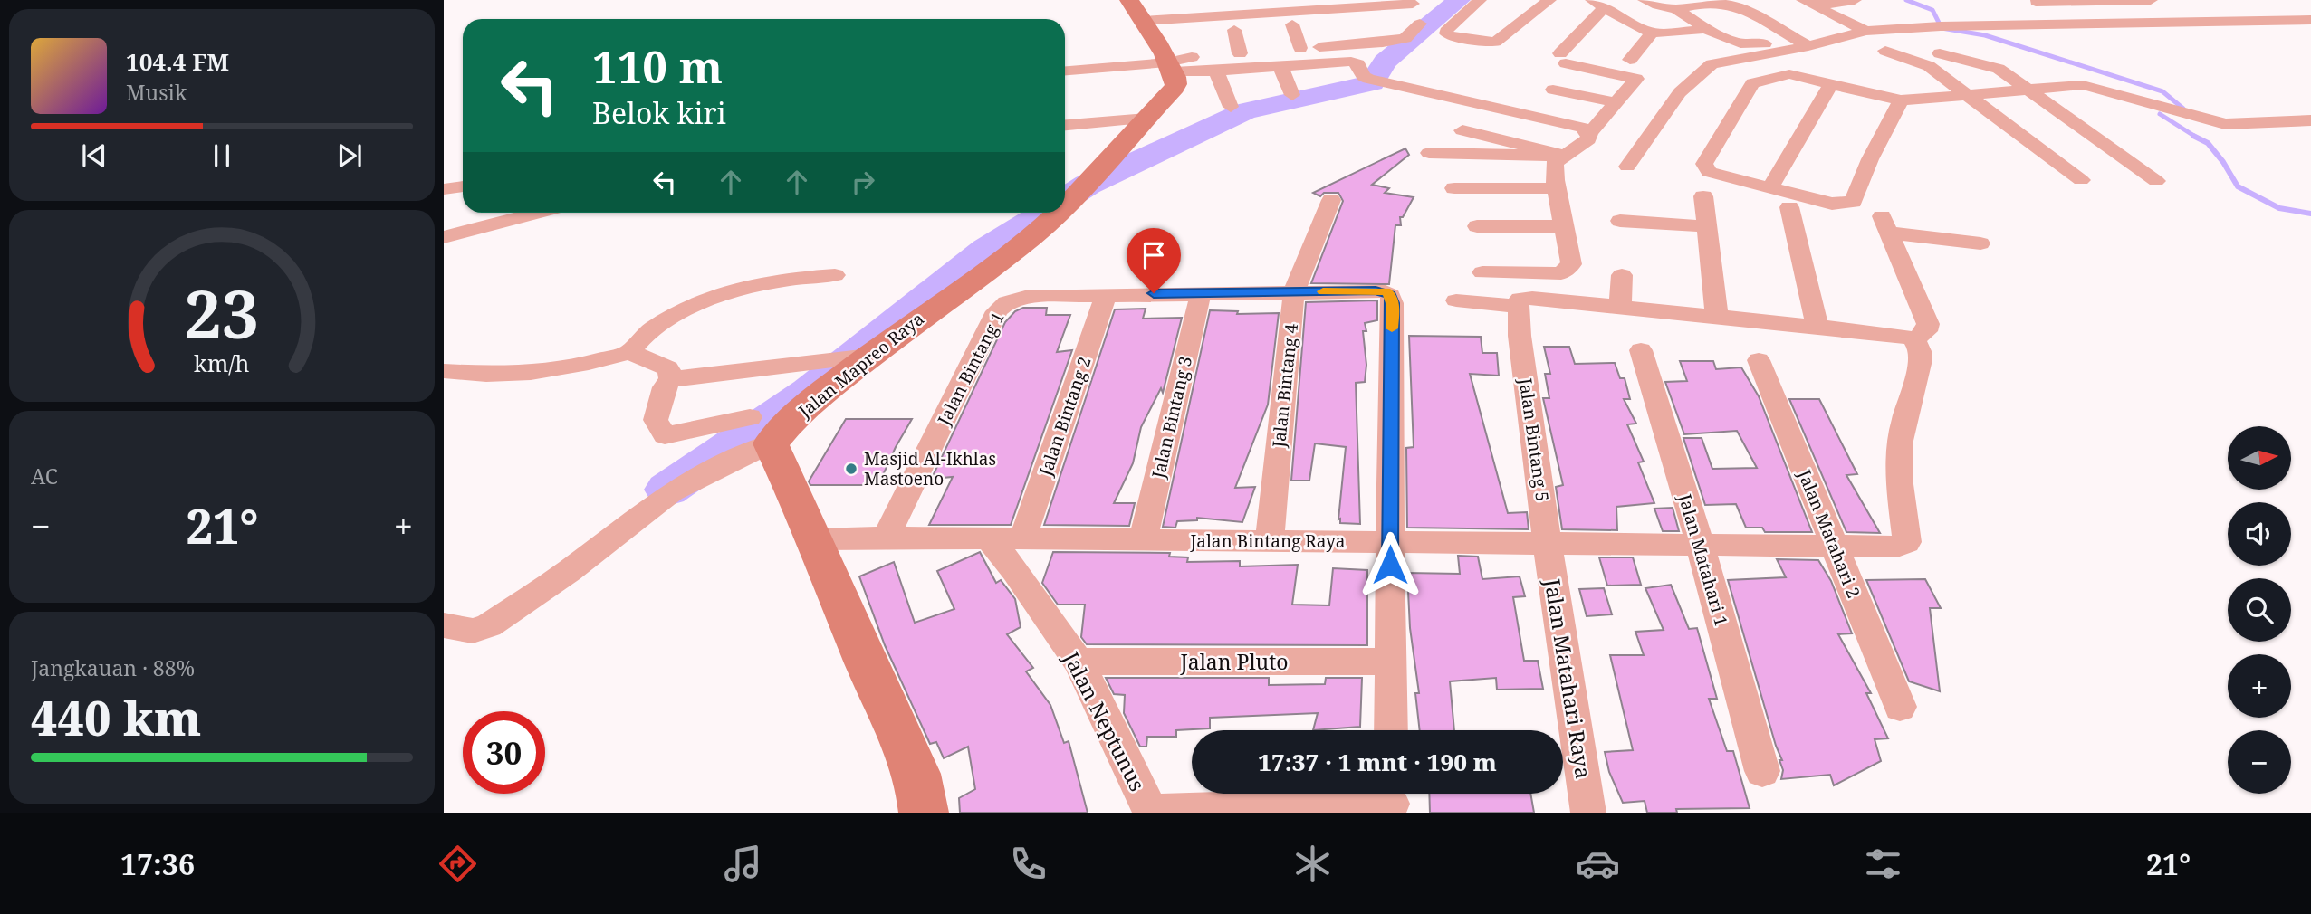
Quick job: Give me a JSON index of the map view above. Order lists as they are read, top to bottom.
{
  "streets": {
    "street": [
      "Jalan Mapreo Raya",
      "Jalan Bintang 1",
      "Jalan Bintang 4",
      "Jalan Bintang 2",
      "Jalan Bintang 3",
      "Jalan Bintang 5",
      "Jalan Matahari 2",
      "Jalan Bintang Raya",
      "Jalan Matahari 1",
      "Jalan Pluto",
      "Jalan Matahari Raya",
      "Jalan Neptunus"
    ]
  },
  "crossings": [
    ["Jalan Bintang 1", "Jalan Bintang 2"],
    ["Jalan Bintang 1", "Jalan Bintang Raya"],
    ["Jalan Bintang 4", "Jalan Bintang Raya"],
    ["Jalan Bintang 2", "Jalan Bintang Raya"],
    ["Jalan Bintang 3", "Jalan Bintang Raya"],
    ["Jalan Bintang 5", "Jalan Bintang Raya"],
    ["Jalan Bintang 5", "Jalan Matahari Raya"],
    ["Jalan Matahari 2", "Jalan Bintang Raya"],
    ["Jalan Bintang Raya", "Jalan Matahari 1"],
    ["Jalan Bintang Raya", "Jalan Matahari Raya"],
    ["Jalan Bintang Raya", "Jalan Neptunus"],
    ["Jalan Pluto", "Jalan Neptunus"]
  ],
  "places": ["Masjid Al-Ikhlas Mastoeno"],
  "north": "right",
  "page": {
    "turn": ["110 m", "Belok kiri"],
    "song": ["104.4 FM", "Musik"],
    "tile": [
      "AC",
      ["Jangkauan · 88%", "440 km"]
    ],
    "map_buttons": ["+", "−"],
    "heat": ["−", "21°", "+"],
    "limit": "30",
    "trip": "17:37 · 1 mnt · 190 m",
    "tabs": ["17:36", "21°"],
    "gauge": ["23", "km/h"]
  }
}
